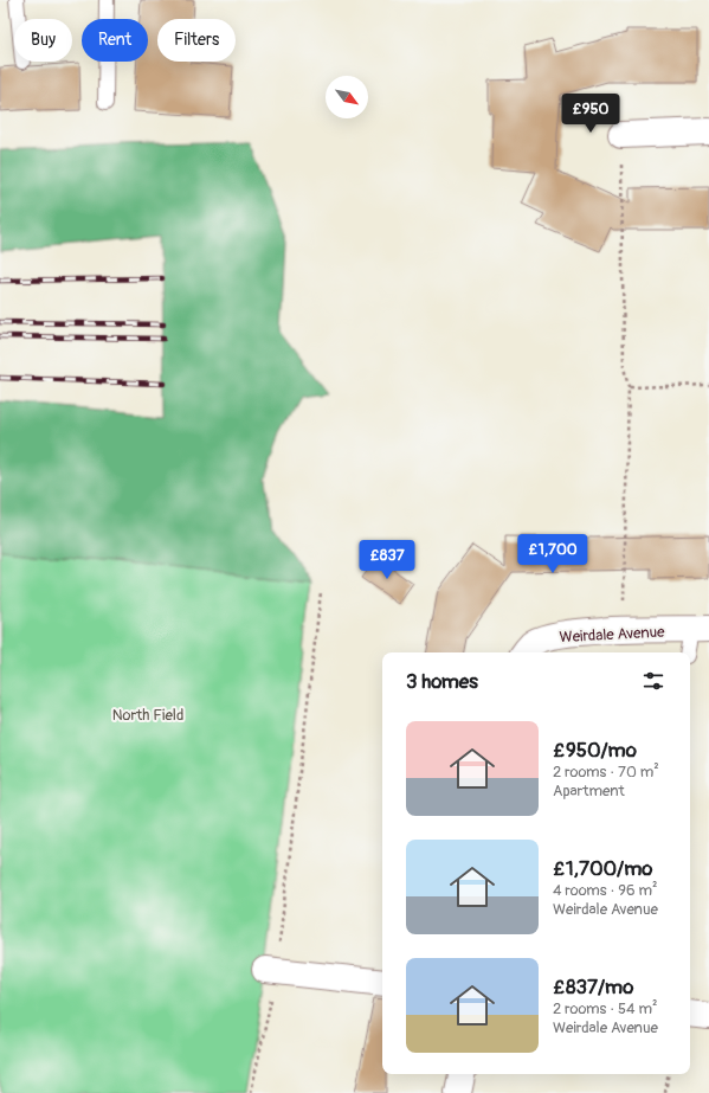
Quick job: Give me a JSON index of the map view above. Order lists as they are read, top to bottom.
{
  "streets": {
    "street": ["Weirdale Avenue"]
  },
  "parks": ["North Field"],
  "north": "bottom right",
  "page": {
    "chip": ["Buy", "Rent", "Filters"],
    "price": ["£950", "£1,700", "£837"],
    "heading": "3 homes",
    "list": [
      {
        "name": "£950/mo",
        "note": "2 rooms · 70 m² · Apartment"
      },
      {
        "name": "£1,700/mo",
        "note": "4 rooms · 96 m² · Weirdale Avenue"
      },
      {
        "name": "£837/mo",
        "note": "2 rooms · 54 m² · Weirdale Avenue"
      }
    ]
  }
}
